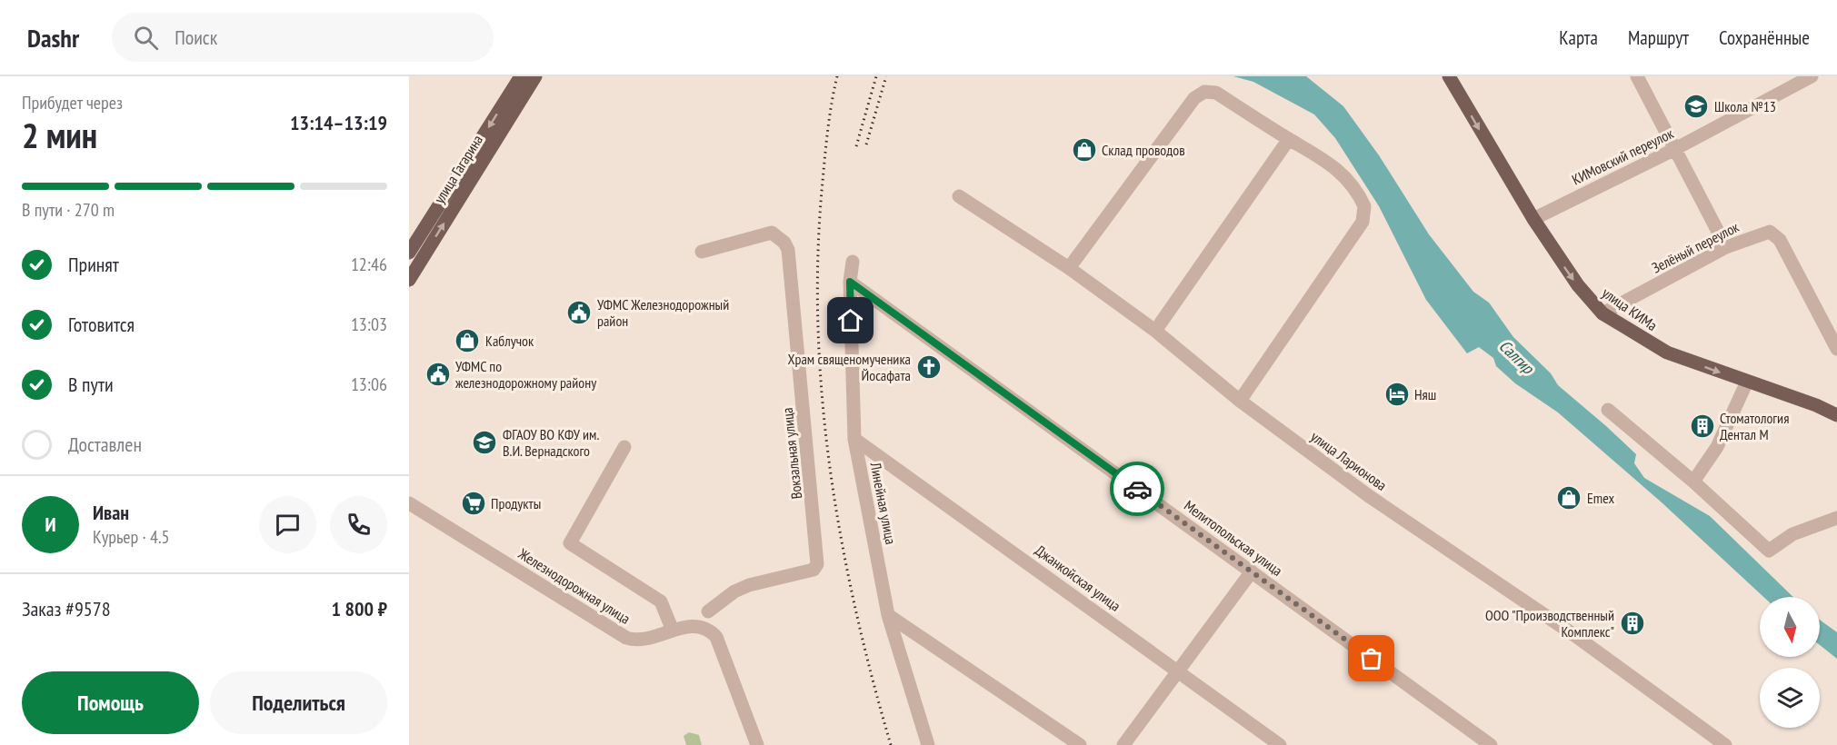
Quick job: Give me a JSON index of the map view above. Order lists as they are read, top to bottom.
{
  "streets": {
    "main road": ["улица Гагарина", "улица КИМа"],
    "street": [
      "КИМовский переулок",
      "Зелёный переулок",
      "Вокзальная улица",
      "улица Ларионова",
      "Линейная улица",
      "Мелитопольская улица",
      "Джанкойская улица",
      "Железнодорожная улица"
    ]
  },
  "crossings": [
    ["КИМовский переулок", "улица КИМа"],
    ["Зелёный переулок", "улица КИМа"],
    ["Линейная улица", "Мелитопольская улица"],
    ["Линейная улица", "Джанкойская улица"]
  ],
  "one_way": ["улица КИМа"],
  "water": ["Салгир"],
  "places": {
    "school or university": ["Школа №13", "ФГАОУ ВО КФУ им. В.И. Вернадского"],
    "shop": ["Склад проводов", "Каблучок", "Emex"],
    "public building": ["УФМС Железнодорожный район", "УФМС по железнодорожному району"],
    "church": ["Храм священомученика Йосафата"],
    "hotel": ["Няш"],
    "building": ["Стоматология Дентал М", "ООО \"Производственный Комплекс\""],
    "supermarket": ["Продукты"]
  },
  "north": "bottom",
  "page": {
    "header": "Dashr",
    "search": "Поиск",
    "nav": ["Карта", "Маршрут", "Сохранённые"],
    "heading": ["2 мин", "Прибудет через", "13:14–13:19"],
    "panel": [
      "Иван",
      "Курьер · 4.5",
      "Заказ #9578",
      "1 800 ₽"
    ],
    "bar": "В пути · 270 m",
    "list": [
      ["Принят", "12:46"],
      ["Готовится", "13:03"],
      ["В пути", "13:06"],
      "Доставлен"
    ],
    "round": "И",
    "buttons": ["Помощь", "Поделиться"]
  }
}
